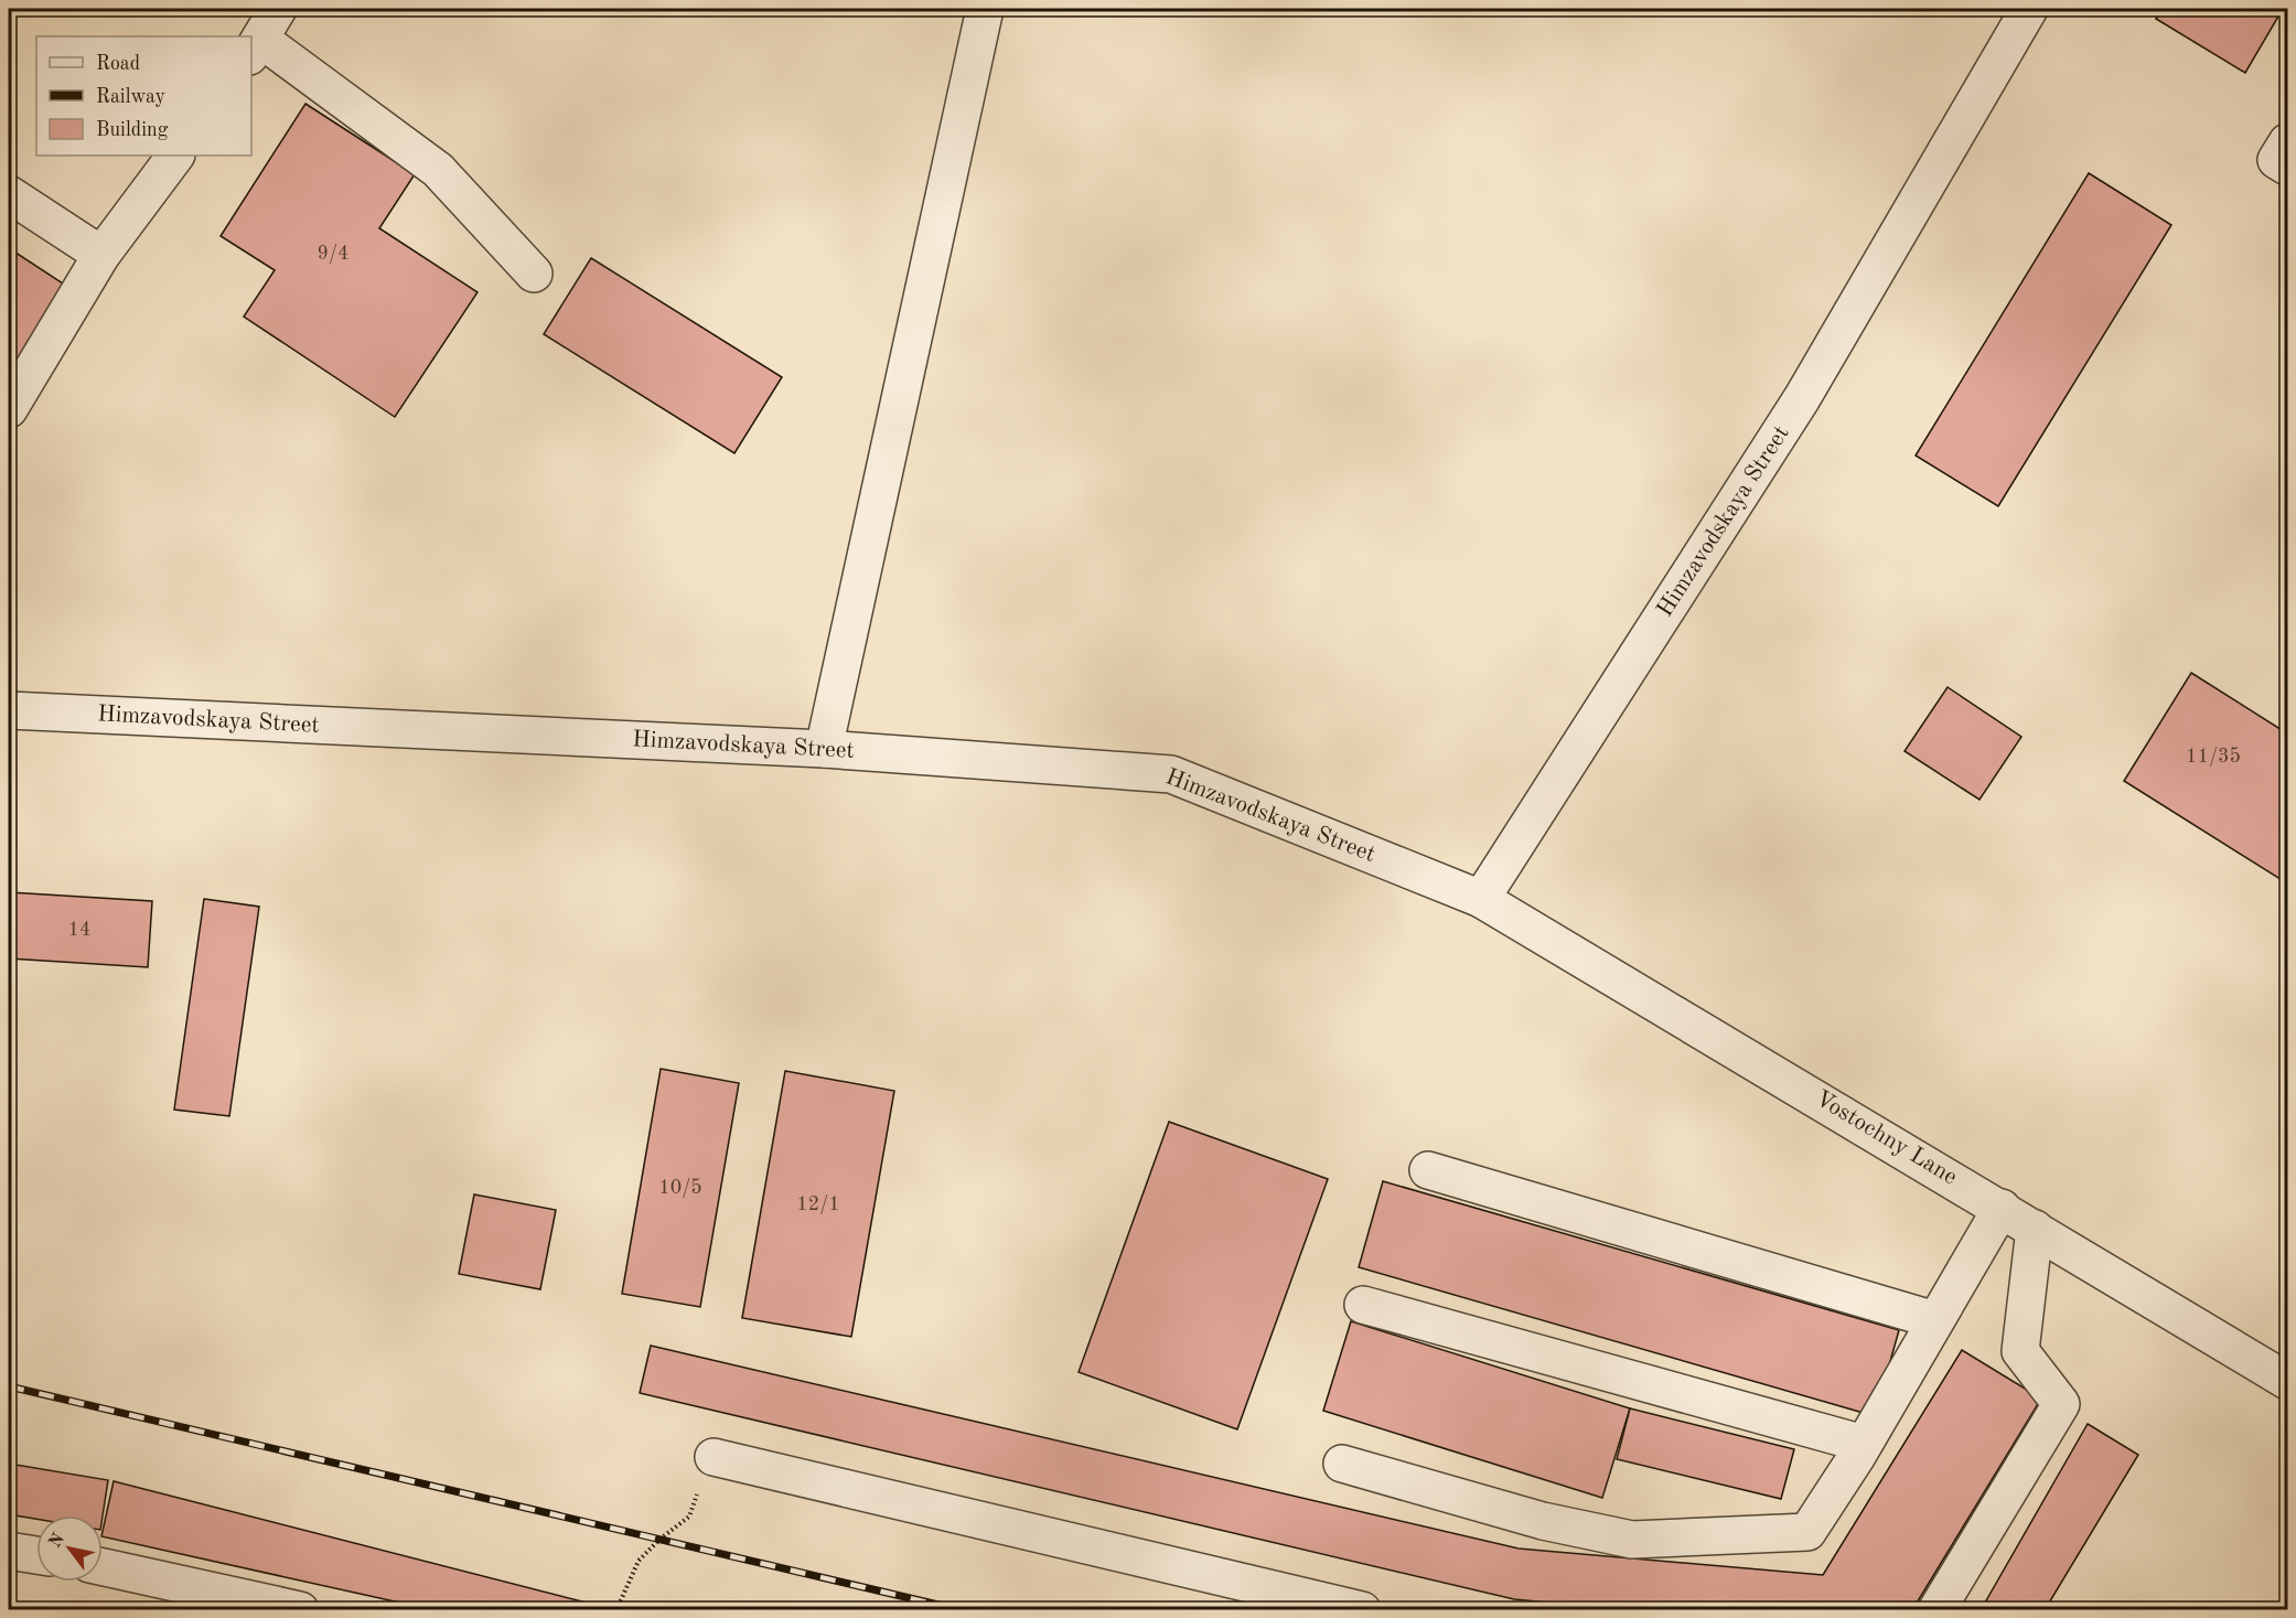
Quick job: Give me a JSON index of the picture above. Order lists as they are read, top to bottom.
{
  "streets": {
    "street": ["Himzavodskaya Street", "Vostochny Lane"]
  },
  "crossings": [
    ["Himzavodskaya Street", "Vostochny Lane"]
  ],
  "house_numbers": [
    "9/4",
    "11/35",
    "14",
    "10/5",
    "12/1"
  ],
  "legend": ["Road", "Railway", "Building"],
  "north": "top left"
}
